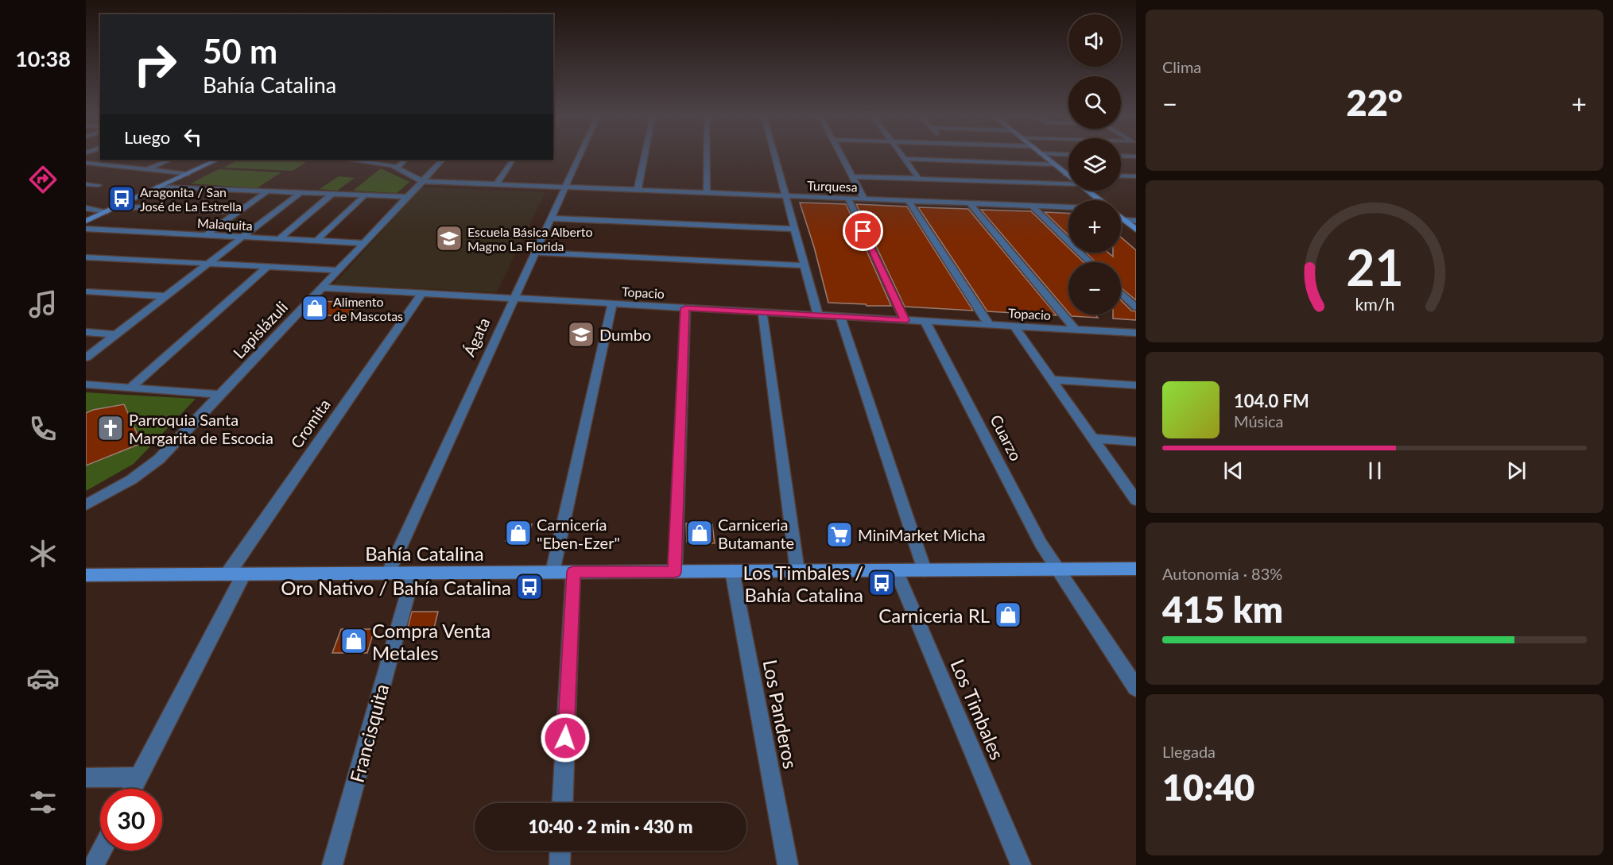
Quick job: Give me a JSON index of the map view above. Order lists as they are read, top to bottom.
{
  "streets": {
    "street": [
      "Turquesa",
      "Malaquita",
      "Topacio",
      "Lapislázuli",
      "Ágata",
      "Cromita",
      "Cuarzo",
      "Bahía Catalina",
      "Los Timbales",
      "Los Panderos",
      "Francisquita"
    ]
  },
  "crossings": [
    ["Turquesa", "Lapislázuli"],
    ["Turquesa", "Ágata"],
    ["Malaquita", "Lapislázuli"],
    ["Topacio", "Lapislázuli"],
    ["Topacio", "Ágata"],
    ["Topacio", "Cromita"],
    ["Topacio", "Cuarzo"],
    ["Ágata", "Bahía Catalina"],
    ["Cromita", "Bahía Catalina"],
    ["Cuarzo", "Bahía Catalina"],
    ["Bahía Catalina", "Los Timbales"],
    ["Bahía Catalina", "Los Panderos"],
    ["Bahía Catalina", "Francisquita"]
  ],
  "places": {
    "bus stop": ["Aragonita / San José de La Estrella", "Los Timbales / Bahía Catalina", "Oro Nativo / Bahía Catalina"],
    "school or university": ["Escuela Básica Alberto Magno La Florida", "Dumbo"],
    "shop": [
      "Alimento de Mascotas",
      "Carnicería \"Eben-Ezer\"",
      "Carniceria Butamante",
      "Carniceria RL",
      "Compra Venta Metales"
    ],
    "church": ["Parroquia Santa Margarita de Escocia"],
    "supermarket": ["MiniMarket Micha"]
  },
  "page": {
    "tabs": "10:38",
    "tile": [
      "Clima",
      ["Autonomía · 83%", "415 km"],
      ["Llegada", "10:40"]
    ],
    "map_buttons": ["+", "−"],
    "turn": ["50 m", "Bahía Catalina"],
    "heat": ["−", "22°", "+"],
    "then": "Luego",
    "song": ["104.0 FM", "Música"],
    "limit": "30",
    "trip": "10:40 · 2 min · 430 m",
    "gauge": ["21", "km/h"]
  }
}
